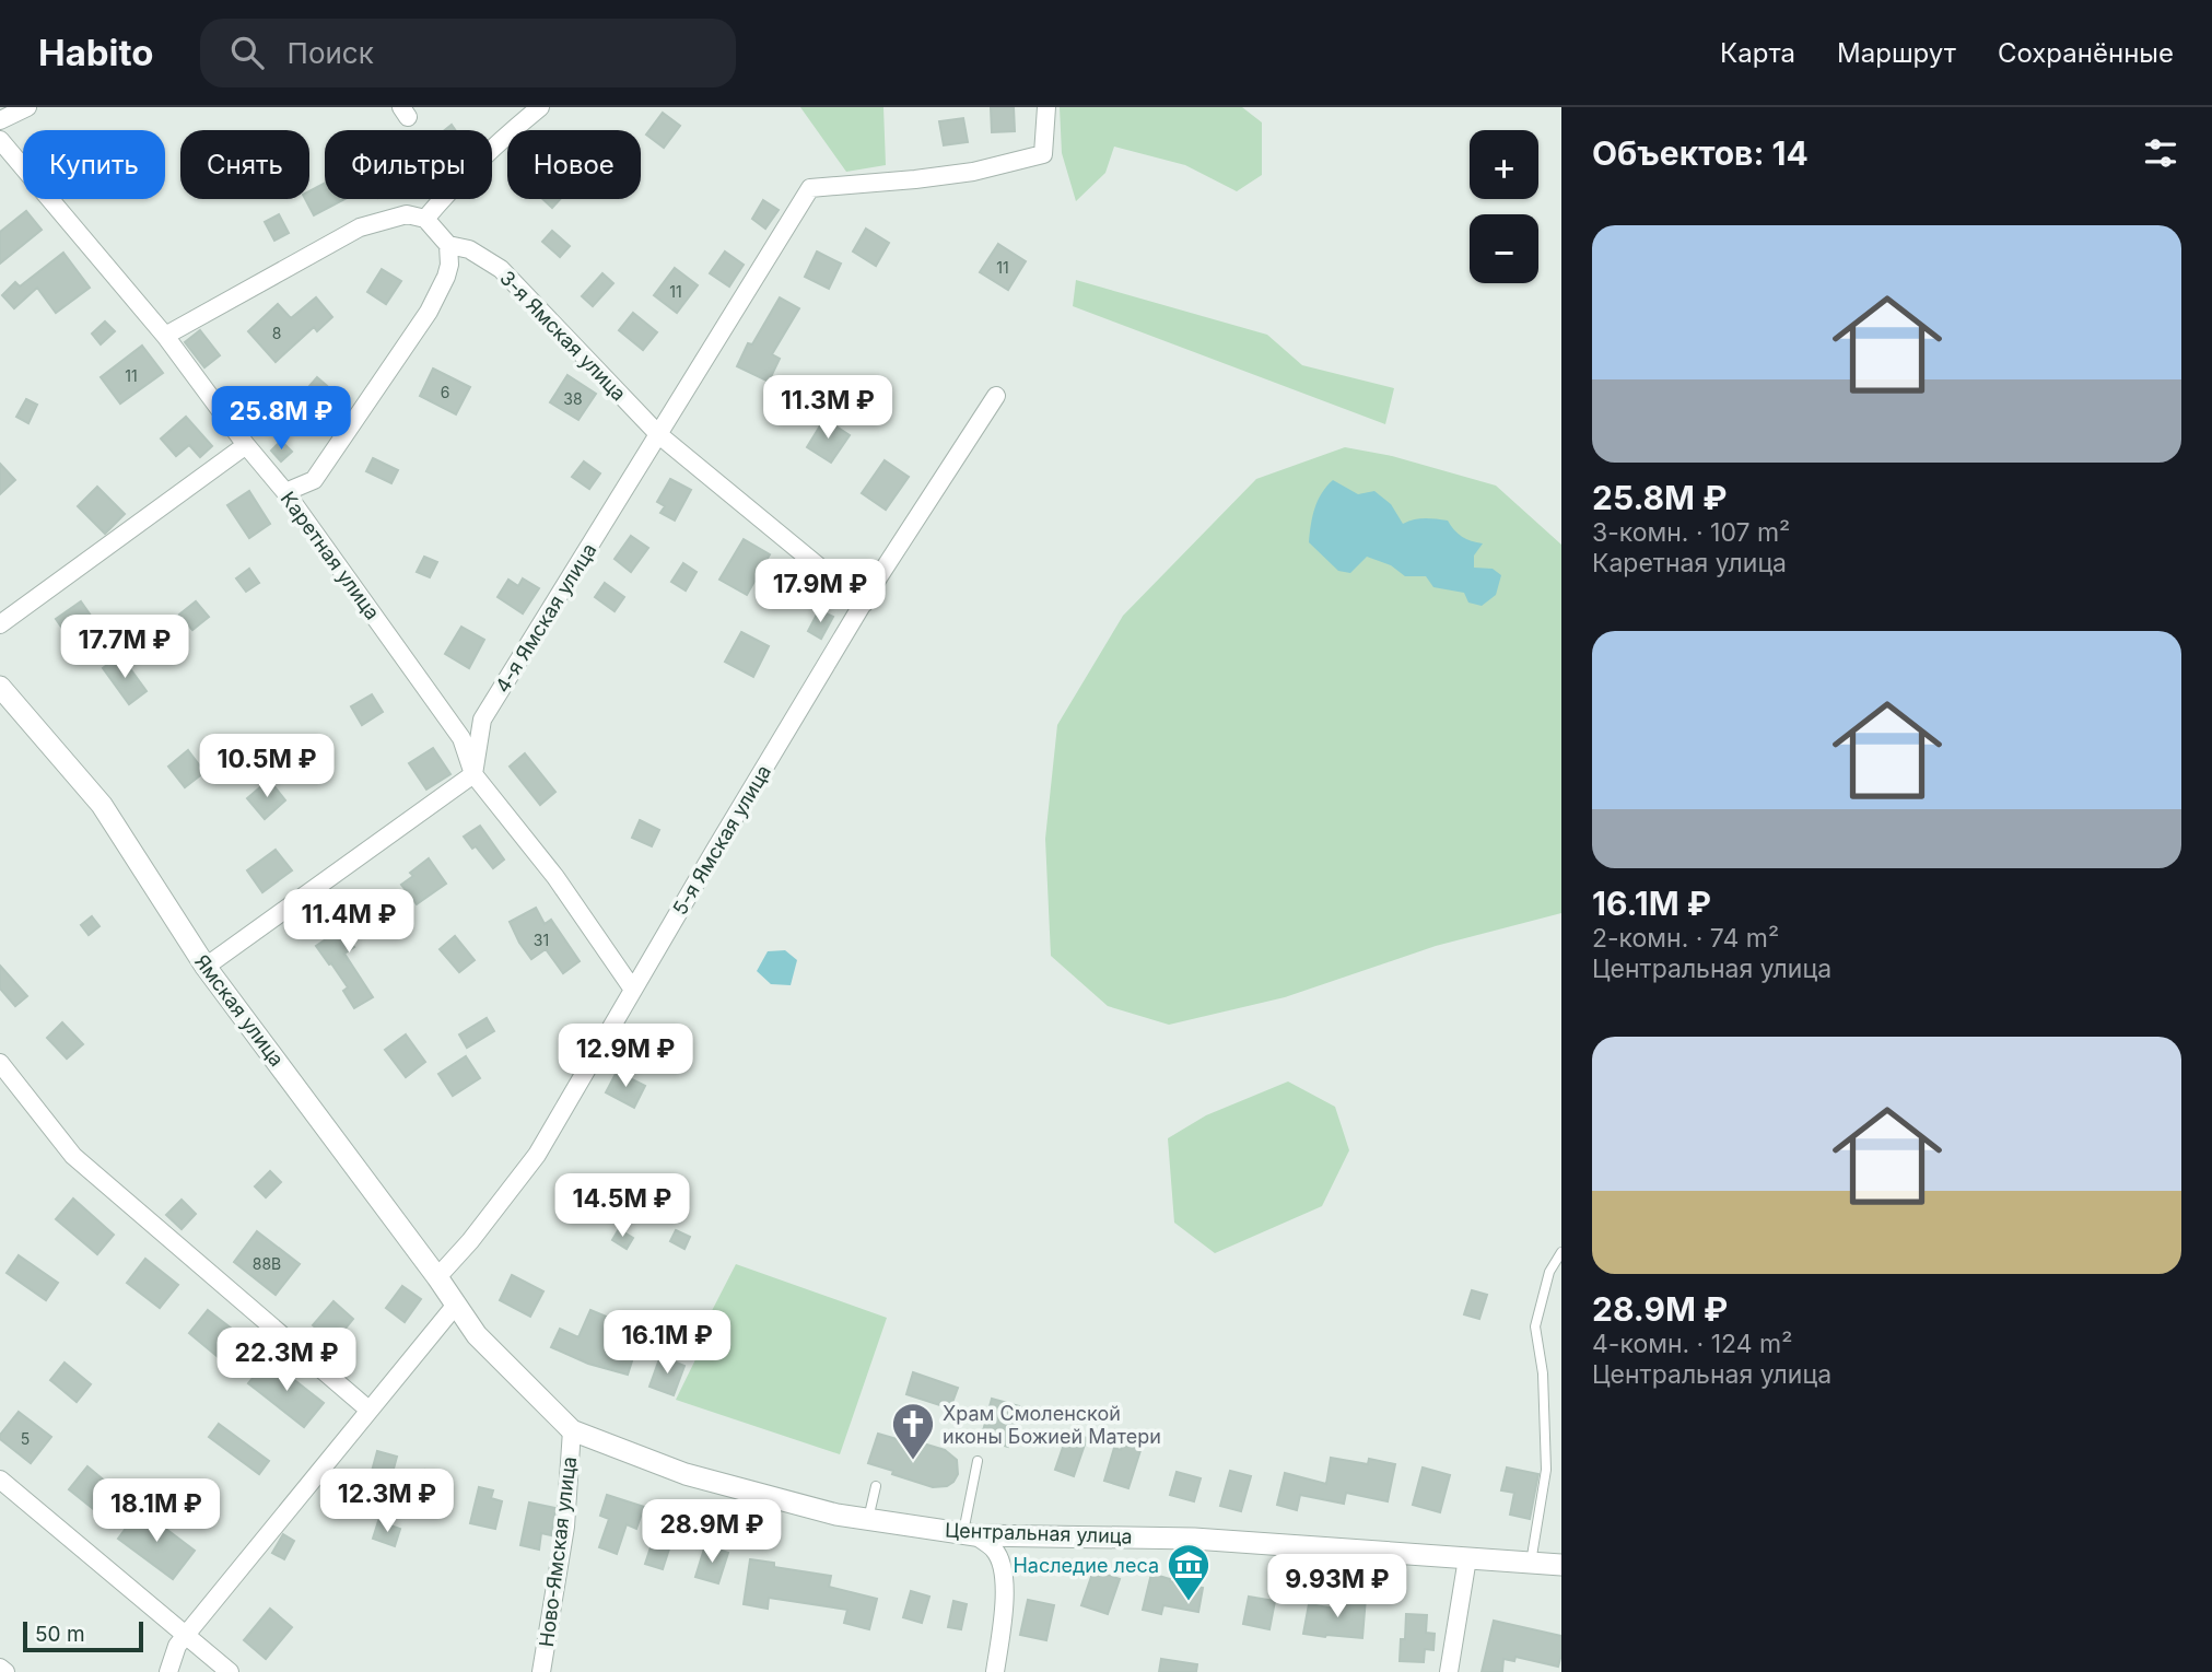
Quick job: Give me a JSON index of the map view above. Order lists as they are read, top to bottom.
{
  "streets": {
    "street": [
      "3-я Ямская улица",
      "Каретная улица",
      "4-я Ямская улица",
      "5-я Ямская улица",
      "Ямская улица",
      "Центральная улица",
      "Ново-Ямская улица"
    ]
  },
  "crossings": [
    ["3-я Ямская улица", "4-я Ямская улица"],
    ["3-я Ямская улица", "5-я Ямская улица"],
    ["Каретная улица", "4-я Ямская улица"],
    ["Каретная улица", "5-я Ямская улица"],
    ["5-я Ямская улица", "Ямская улица"],
    ["Ямская улица", "Центральная улица"],
    ["Центральная улица", "Ново-Ямская улица"]
  ],
  "places": {
    "church": ["Храм Смоленской иконы Божией Матери"],
    "museum": ["Наследие леса"]
  },
  "house_numbers": [
    "11",
    "11",
    "8",
    "11",
    "6",
    "38",
    "31",
    "88В",
    "5"
  ],
  "scale_bar": "50 m",
  "page": {
    "header": "Habito",
    "search": "Поиск",
    "nav": ["Карта", "Маршрут", "Сохранённые"],
    "heading": "Объектов: 14",
    "map_buttons": ["+", "−"],
    "chip": [
      "Купить",
      "Снять",
      "Фильтры",
      "Новое"
    ],
    "list": [
      {
        "name": "25.8M ₽",
        "note": "3-комн. · 107 m² · Каретная улица"
      },
      {
        "name": "16.1M ₽",
        "note": "2-комн. · 74 m² · Центральная улица"
      },
      {
        "name": "28.9M ₽",
        "note": "4-комн. · 124 m² · Центральная улица"
      }
    ],
    "price": [
      "11.3M ₽",
      "25.8M ₽",
      "17.9M ₽",
      "17.7M ₽",
      "10.5M ₽",
      "11.4M ₽",
      "12.9M ₽",
      "14.5M ₽",
      "16.1M ₽",
      "22.3M ₽",
      "12.3M ₽",
      "18.1M ₽",
      "28.9M ₽",
      "9.93M ₽"
    ],
    "scale": "50 m"
  }
}
